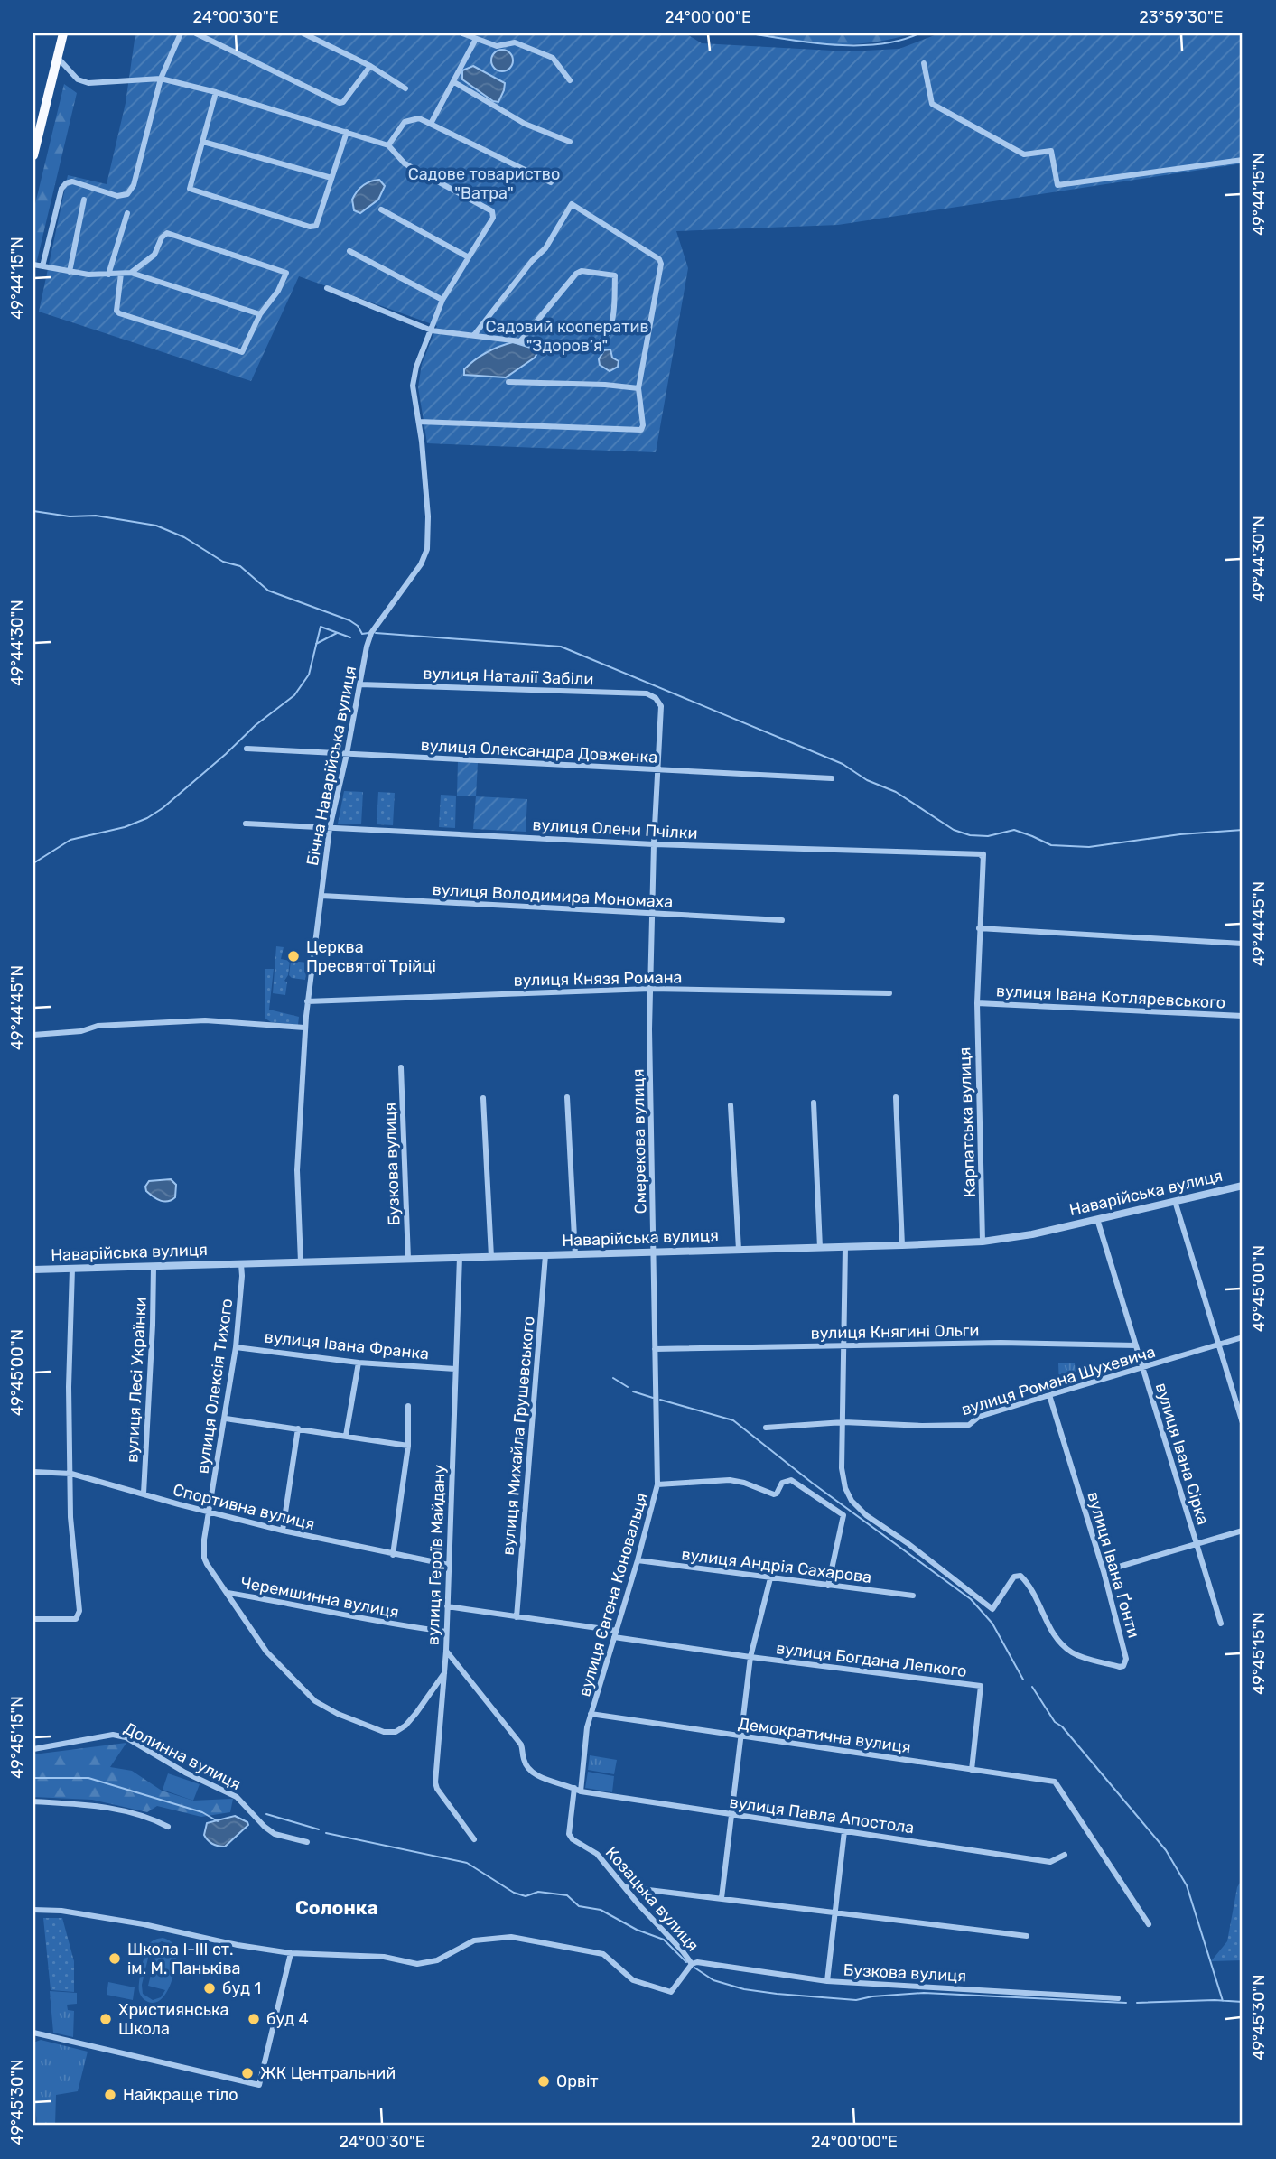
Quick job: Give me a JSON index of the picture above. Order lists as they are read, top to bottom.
{
  "streets": {
    "street": [
      "вулиця Наталії Забіли",
      "вулиця Олександра Довженка",
      "Бічна Наварійська вулиця",
      "вулиця Олени Пчілки",
      "вулиця Володимира Мономаха",
      "вулиця Князя Романа",
      "вулиця Івана Котляревського",
      "Карпатська вулиця",
      "Смерекова вулиця",
      "Бузкова вулиця",
      "Наварійська вулиця",
      "вулиця Княгині Ольги",
      "вулиця Івана Франка",
      "вулиця Лесі Українки",
      "вулиця Романа Шухевича",
      "вулиця Олексія Тихого",
      "вулиця Михайла Грушевського",
      "вулиця Івана Сірка",
      "Спортивна вулиця",
      "вулиця Героїв Майдану",
      "вулиця Івана Ґонти",
      "вулиця Андрія Сахарова",
      "вулиця Євгена Коновальця",
      "Черемшинна вулиця",
      "вулиця Богдана Лепкого",
      "Демократична вулиця",
      "Долинна вулиця",
      "вулиця Павла Апостола",
      "Козацька вулиця"
    ]
  },
  "crossings": [
    ["вулиця Наталії Забіли", "Бічна Наварійська вулиця"],
    ["вулиця Наталії Забіли", "Смерекова вулиця"],
    ["вулиця Олександра Довженка", "Бічна Наварійська вулиця"],
    ["вулиця Олександра Довженка", "Смерекова вулиця"],
    ["Бічна Наварійська вулиця", "вулиця Олени Пчілки"],
    ["Бічна Наварійська вулиця", "вулиця Володимира Мономаха"],
    ["Бічна Наварійська вулиця", "вулиця Князя Романа"],
    ["Бічна Наварійська вулиця", "Наварійська вулиця"],
    ["вулиця Олени Пчілки", "Карпатська вулиця"],
    ["вулиця Олени Пчілки", "Смерекова вулиця"],
    ["вулиця Володимира Мономаха", "Смерекова вулиця"],
    ["вулиця Князя Романа", "Смерекова вулиця"],
    ["вулиця Івана Котляревського", "Карпатська вулиця"],
    ["Карпатська вулиця", "Наварійська вулиця"],
    ["Смерекова вулиця", "Наварійська вулиця"],
    ["Смерекова вулиця", "вулиця Євгена Коновальця"],
    ["Бузкова вулиця", "Наварійська вулиця"],
    ["Бузкова вулиця", "Козацька вулиця"],
    ["Наварійська вулиця", "вулиця Лесі Українки"],
    ["Наварійська вулиця", "вулиця Олексія Тихого"],
    ["Наварійська вулиця", "вулиця Михайла Грушевського"],
    ["Наварійська вулиця", "вулиця Івана Сірка"],
    ["Наварійська вулиця", "вулиця Героїв Майдану"],
    ["Наварійська вулиця", "вулиця Євгена Коновальця"],
    ["вулиця Княгині Ольги", "вулиця Івана Сірка"],
    ["вулиця Княгині Ольги", "вулиця Євгена Коновальця"],
    ["вулиця Івана Франка", "вулиця Олексія Тихого"],
    ["вулиця Івана Франка", "вулиця Героїв Майдану"],
    ["вулиця Лесі Українки", "Спортивна вулиця"],
    ["вулиця Романа Шухевича", "вулиця Івана Сірка"],
    ["вулиця Романа Шухевича", "вулиця Івана Ґонти"],
    ["вулиця Олексія Тихого", "Спортивна вулиця"],
    ["вулиця Олексія Тихого", "вулиця Героїв Майдану"],
    ["вулиця Олексія Тихого", "Черемшинна вулиця"],
    ["вулиця Михайла Грушевського", "вулиця Богдана Лепкого"],
    ["Спортивна вулиця", "вулиця Героїв Майдану"],
    ["вулиця Героїв Майдану", "Черемшинна вулиця"],
    ["вулиця Героїв Майдану", "вулиця Богдана Лепкого"],
    ["вулиця Героїв Майдану", "вулиця Павла Апостола"],
    ["вулиця Андрія Сахарова", "вулиця Євгена Коновальця"],
    ["вулиця Андрія Сахарова", "вулиця Богдана Лепкого"],
    ["вулиця Євгена Коновальця", "вулиця Богдана Лепкого"],
    ["вулиця Євгена Коновальця", "Демократична вулиця"],
    ["вулиця Євгена Коновальця", "вулиця Павла Апостола"],
    ["вулиця Євгена Коновальця", "Козацька вулиця"],
    ["вулиця Богдана Лепкого", "Демократична вулиця"],
    ["вулиця Богдана Лепкого", "вулиця Павла Апостола"],
    ["вулиця Павла Апостола", "Козацька вулиця"]
  ],
  "districts": ["Солонка"],
  "parks": ["Садове товариство \"Ватра\"", "Садовий кооператив \"Здоров’я\""],
  "places": [
    "Церква Пресвятої Трійці",
    "Школа І-ІІІ ст. ім. М. Паньківа",
    "буд 1",
    "Християнська Школа",
    "буд 4",
    "ЖК Центральний",
    "Орвіт",
    "Найкраще тіло"
  ],
  "coordinates": [
    "24°00'30\"E",
    "24°00'00\"E",
    "23°59'30\"E",
    "49°44'15\"N",
    "49°44'30\"N",
    "49°44'45\"N",
    "49°45'00\"N",
    "49°45'15\"N",
    "49°45'30\"N"
  ]
}
